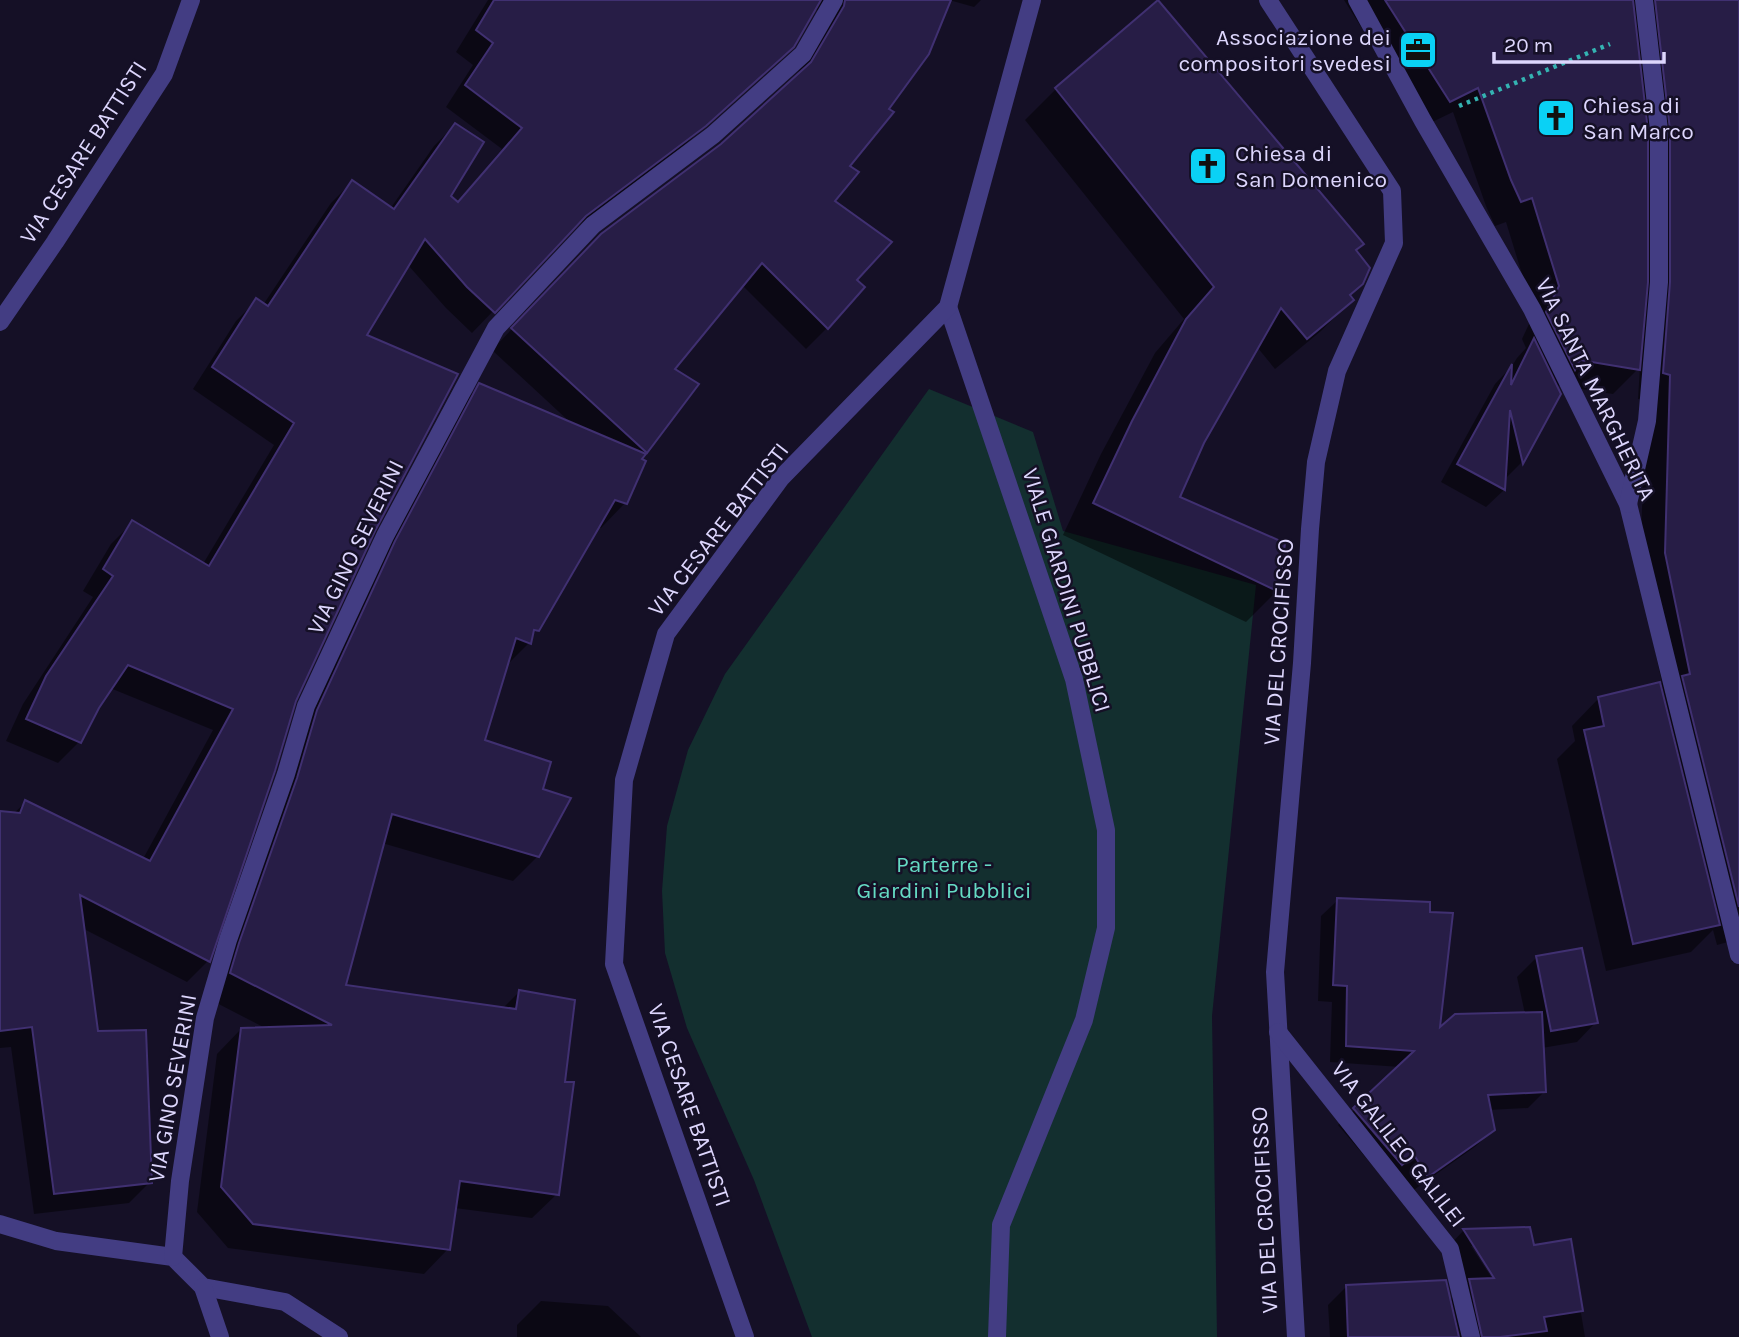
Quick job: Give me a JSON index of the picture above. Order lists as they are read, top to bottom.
{
  "streets": {
    "street": [
      "VIA CESARE BATTISTI",
      "VIA SANTA MARGHERITA",
      "VIA GINO SEVERINI",
      "VIALE GIARDINI PUBBLICI",
      "VIA DEL CROCIFISSO",
      "VIA GALILEO GALILEI"
    ]
  },
  "crossings": [
    ["VIA CESARE BATTISTI", "VIALE GIARDINI PUBBLICI"],
    ["VIA DEL CROCIFISSO", "VIA GALILEO GALILEI"]
  ],
  "parks": ["Parterre - Giardini Pubblici"],
  "places": {
    "office": ["Associazione dei compositori svedesi"],
    "church": ["Chiesa di San Marco", "Chiesa di San Domenico"]
  },
  "scale_bar": "20 m"
}
